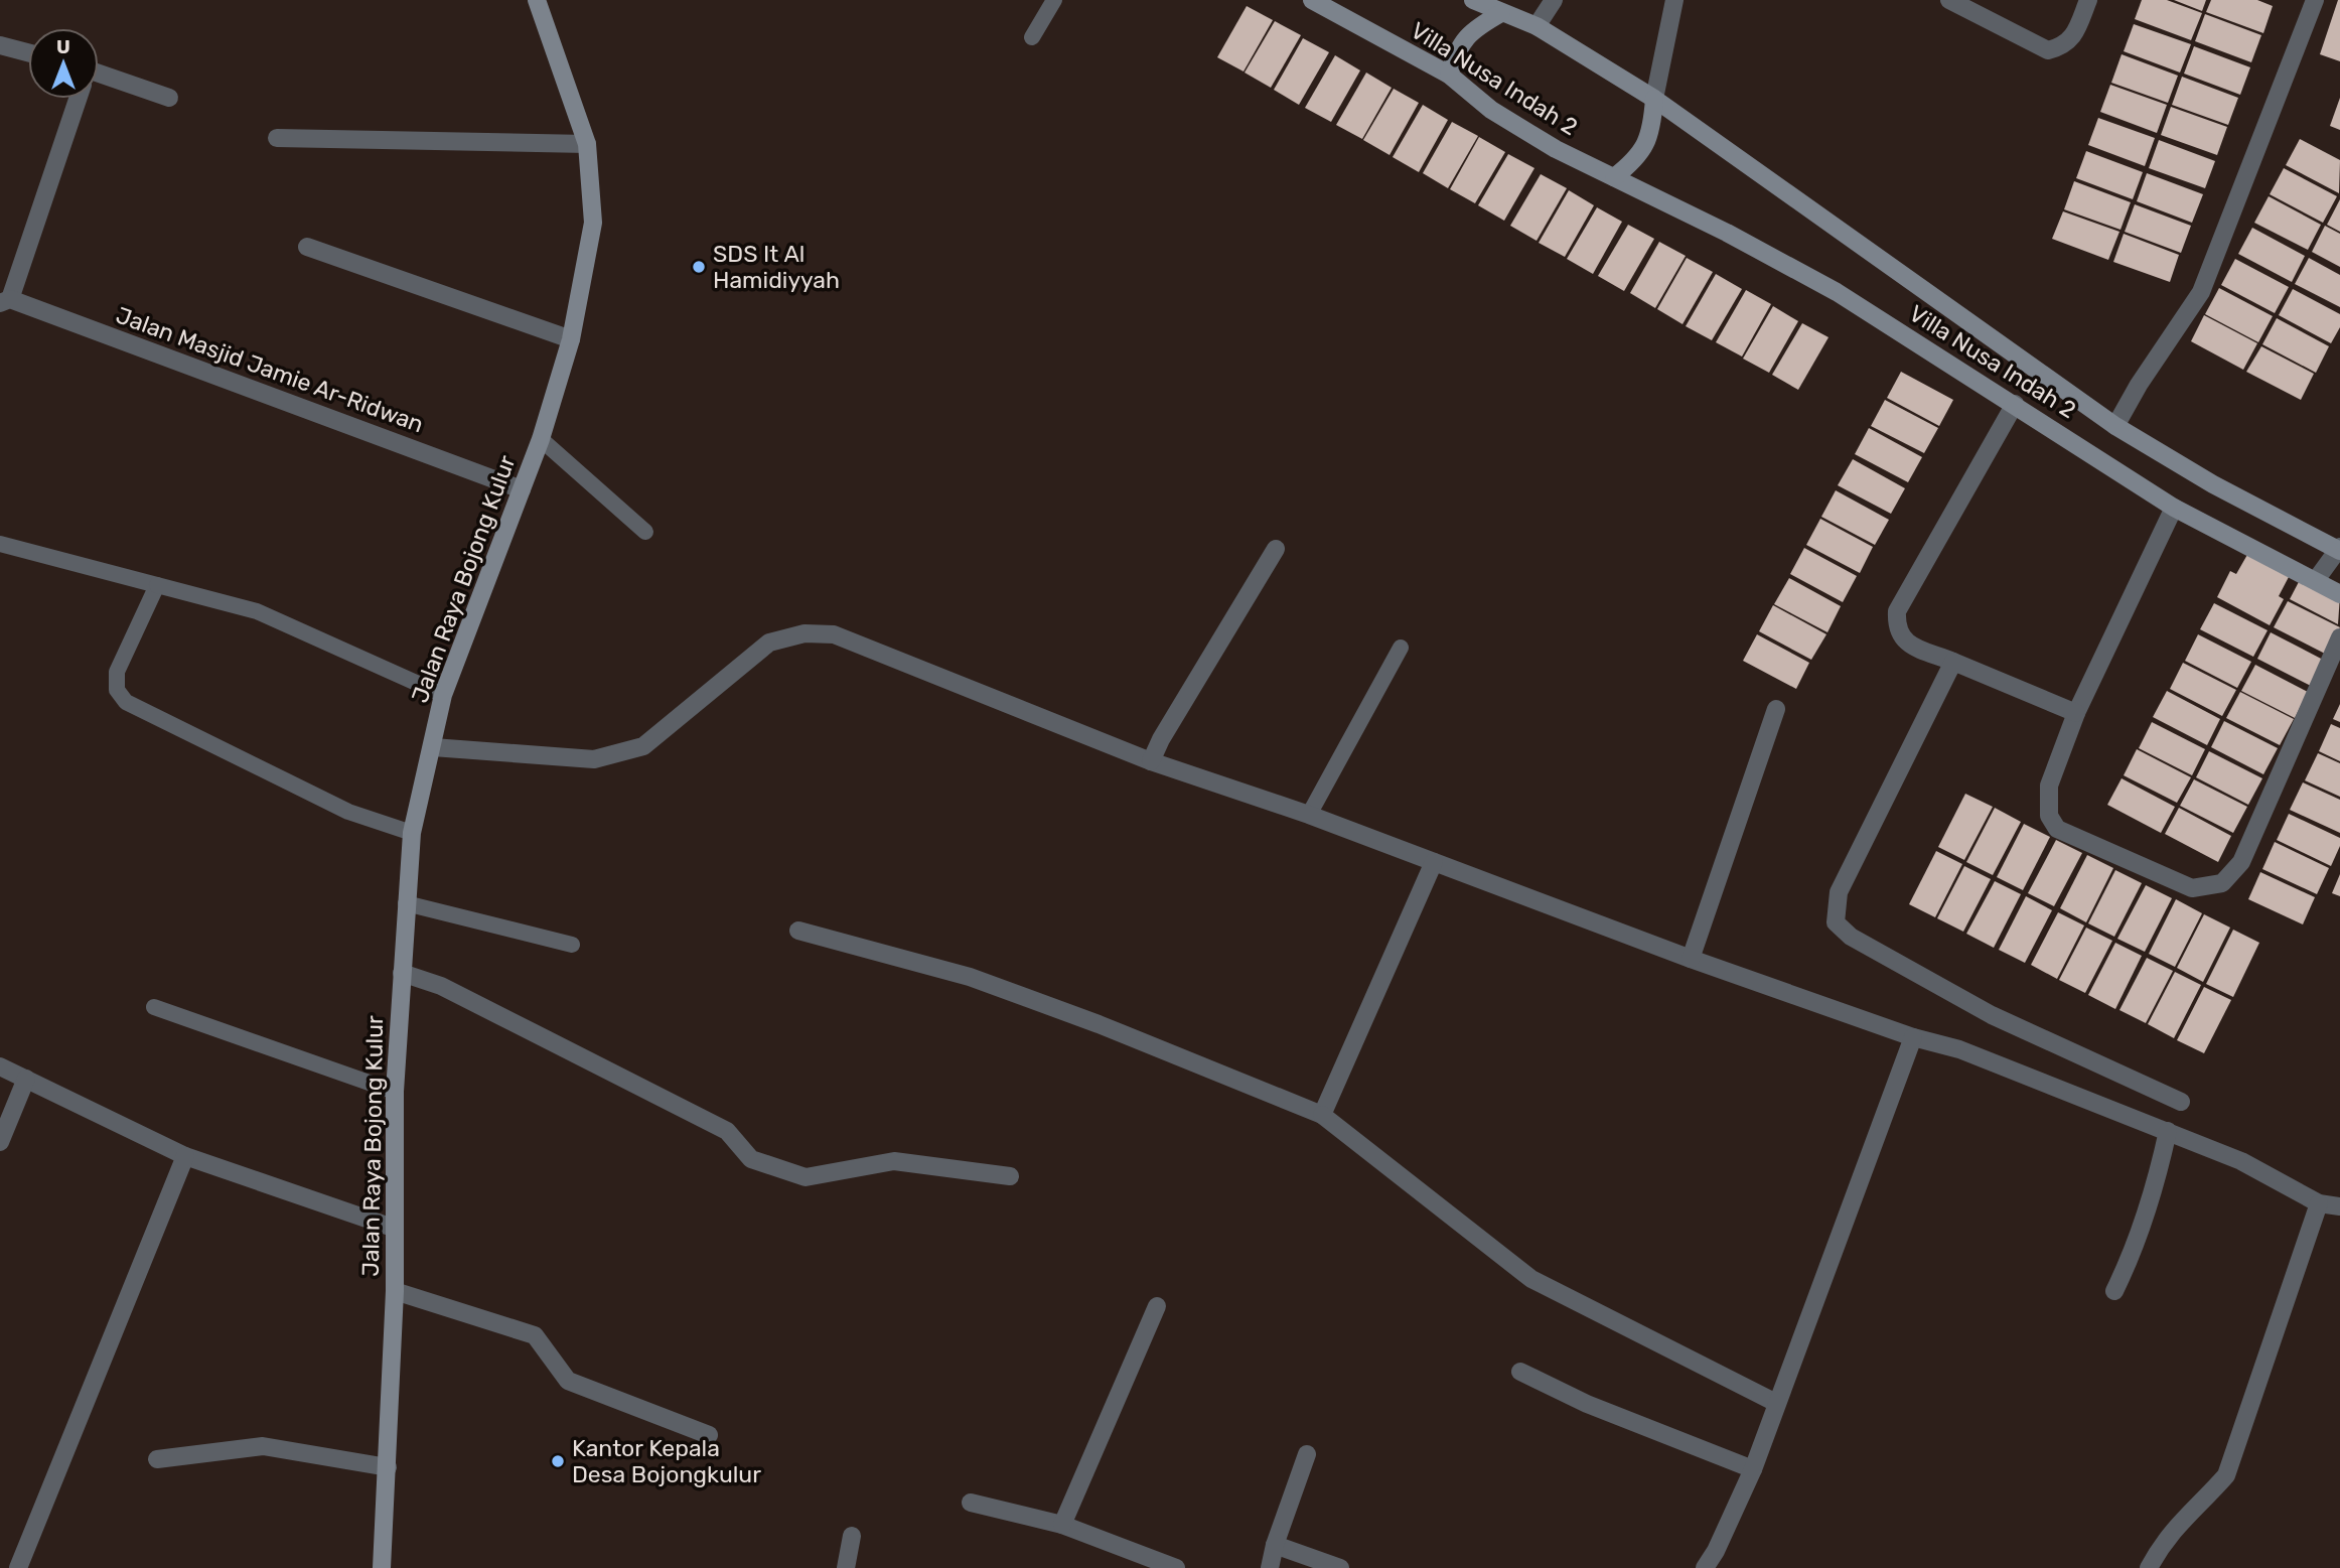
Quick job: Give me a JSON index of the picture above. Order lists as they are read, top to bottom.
{
  "streets": {
    "main road": ["Villa Nusa Indah 2", "Jalan Raya Bojong Kulur"],
    "street": ["Jalan Masjid Jamie Ar-Ridwan"]
  },
  "crossings": [
    ["Jalan Masjid Jamie Ar-Ridwan", "Jalan Raya Bojong Kulur"]
  ],
  "places": ["SDS It Al Hamidiyyah", "Kantor Kepala Desa Bojongkulur"],
  "north": "top"
}
